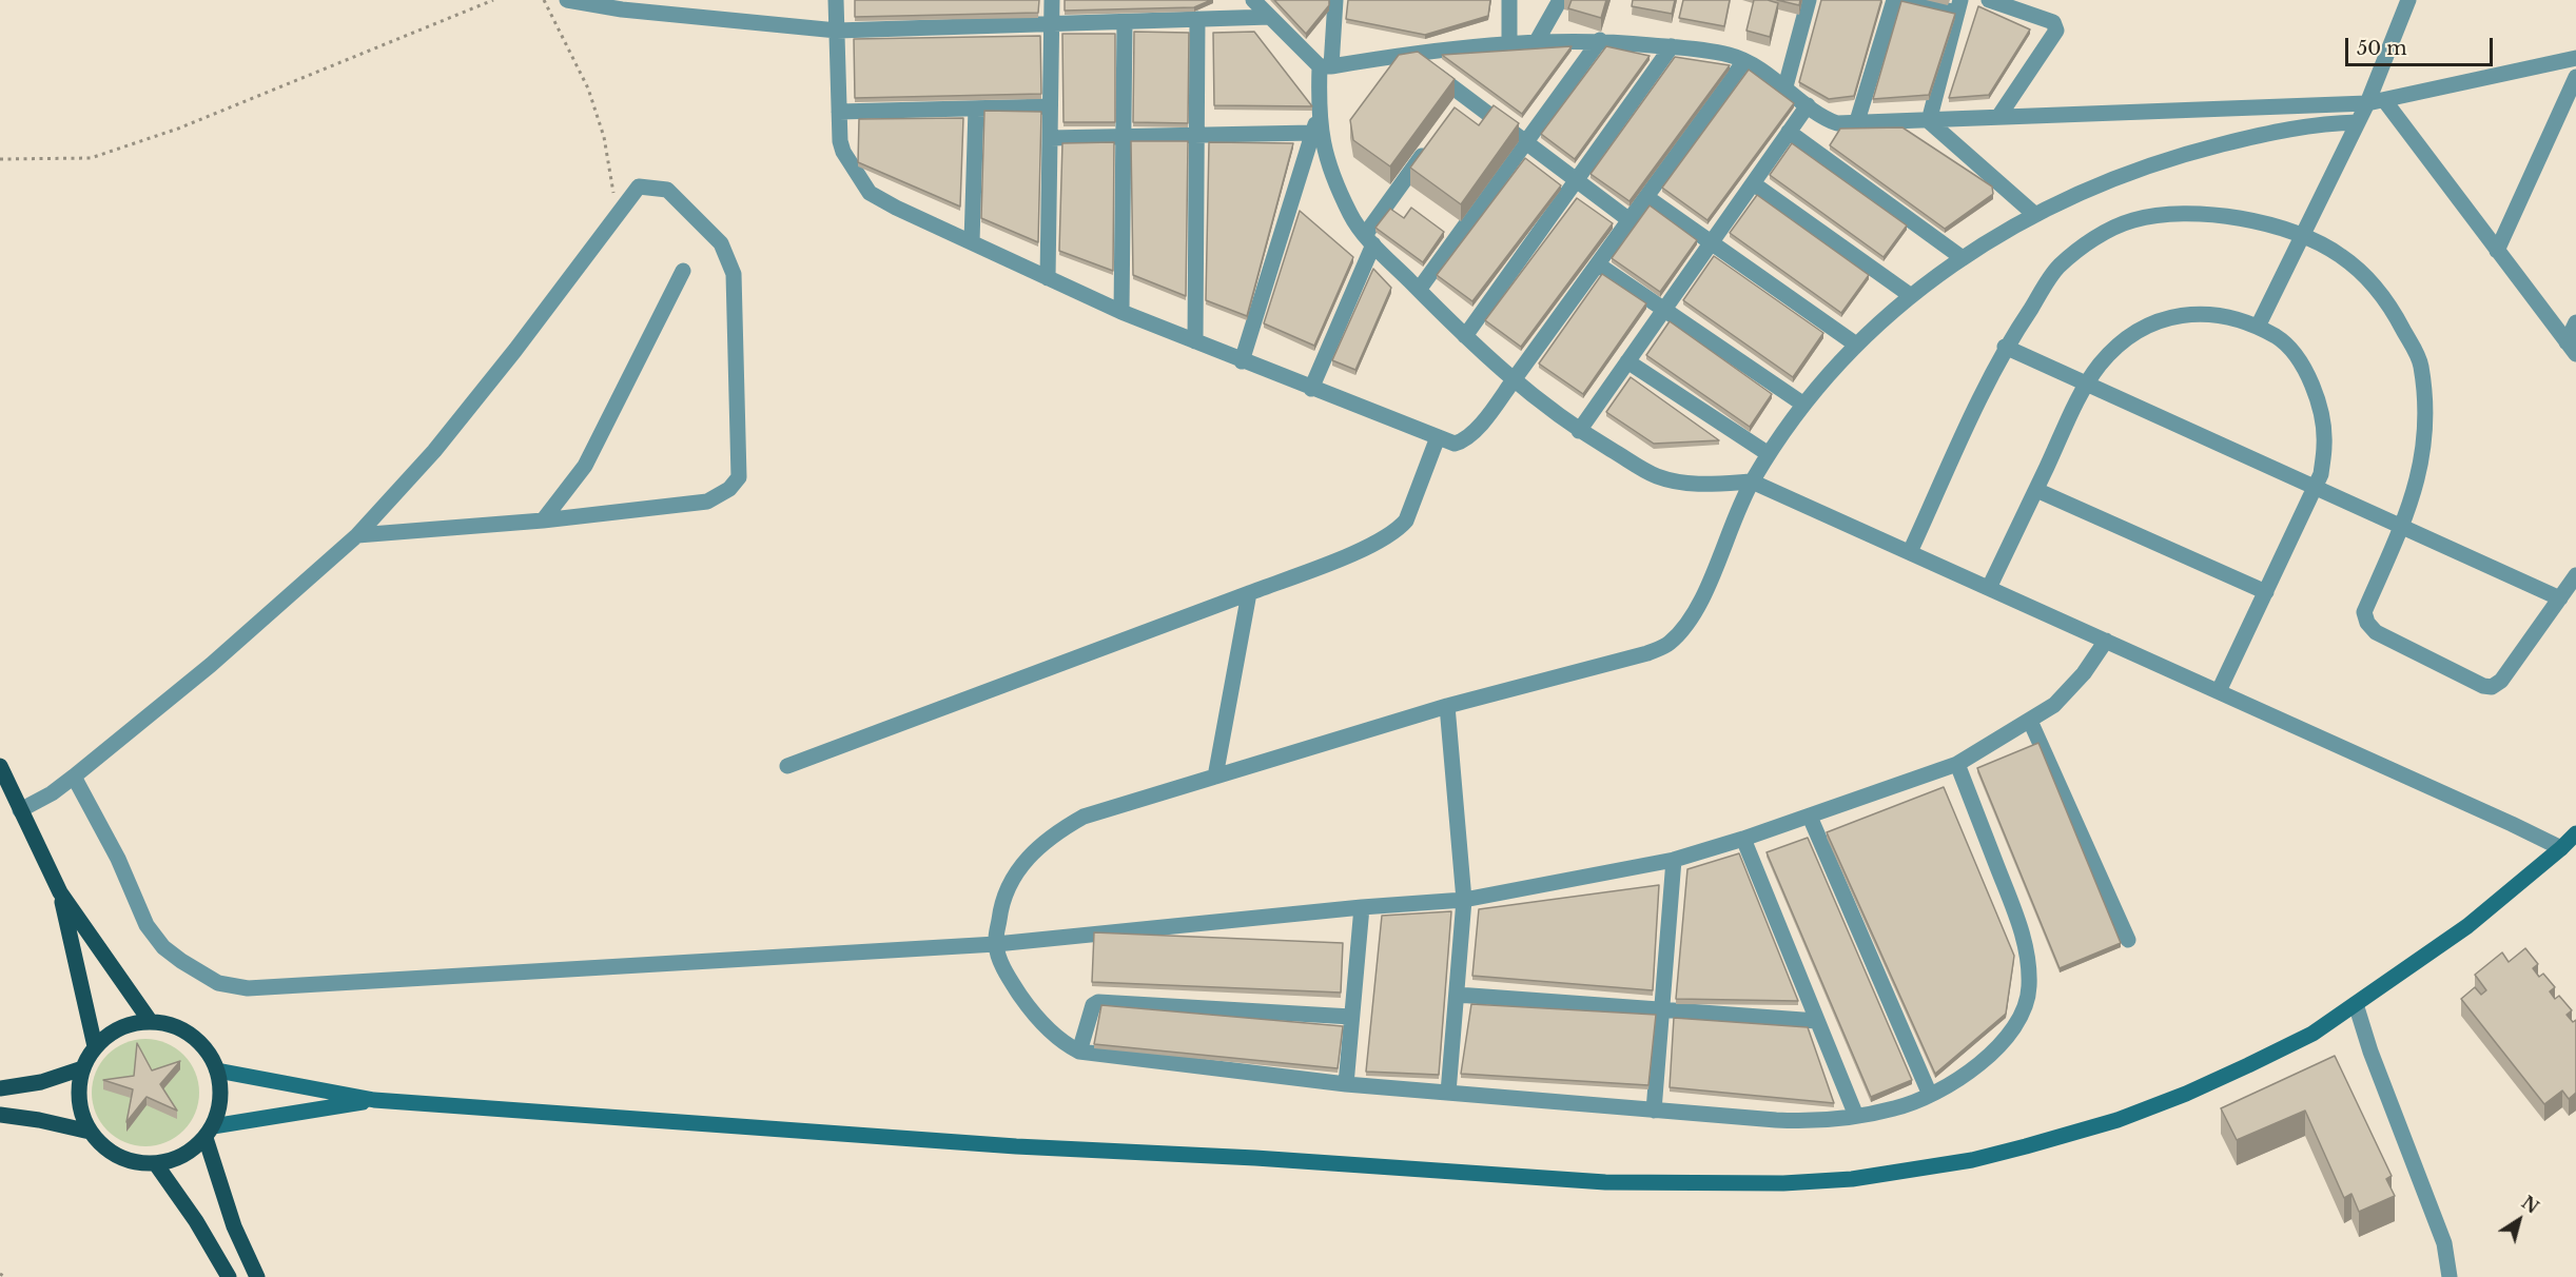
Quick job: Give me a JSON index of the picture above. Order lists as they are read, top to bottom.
{
  "scale_bar": "50 m",
  "north": "top right"
}
